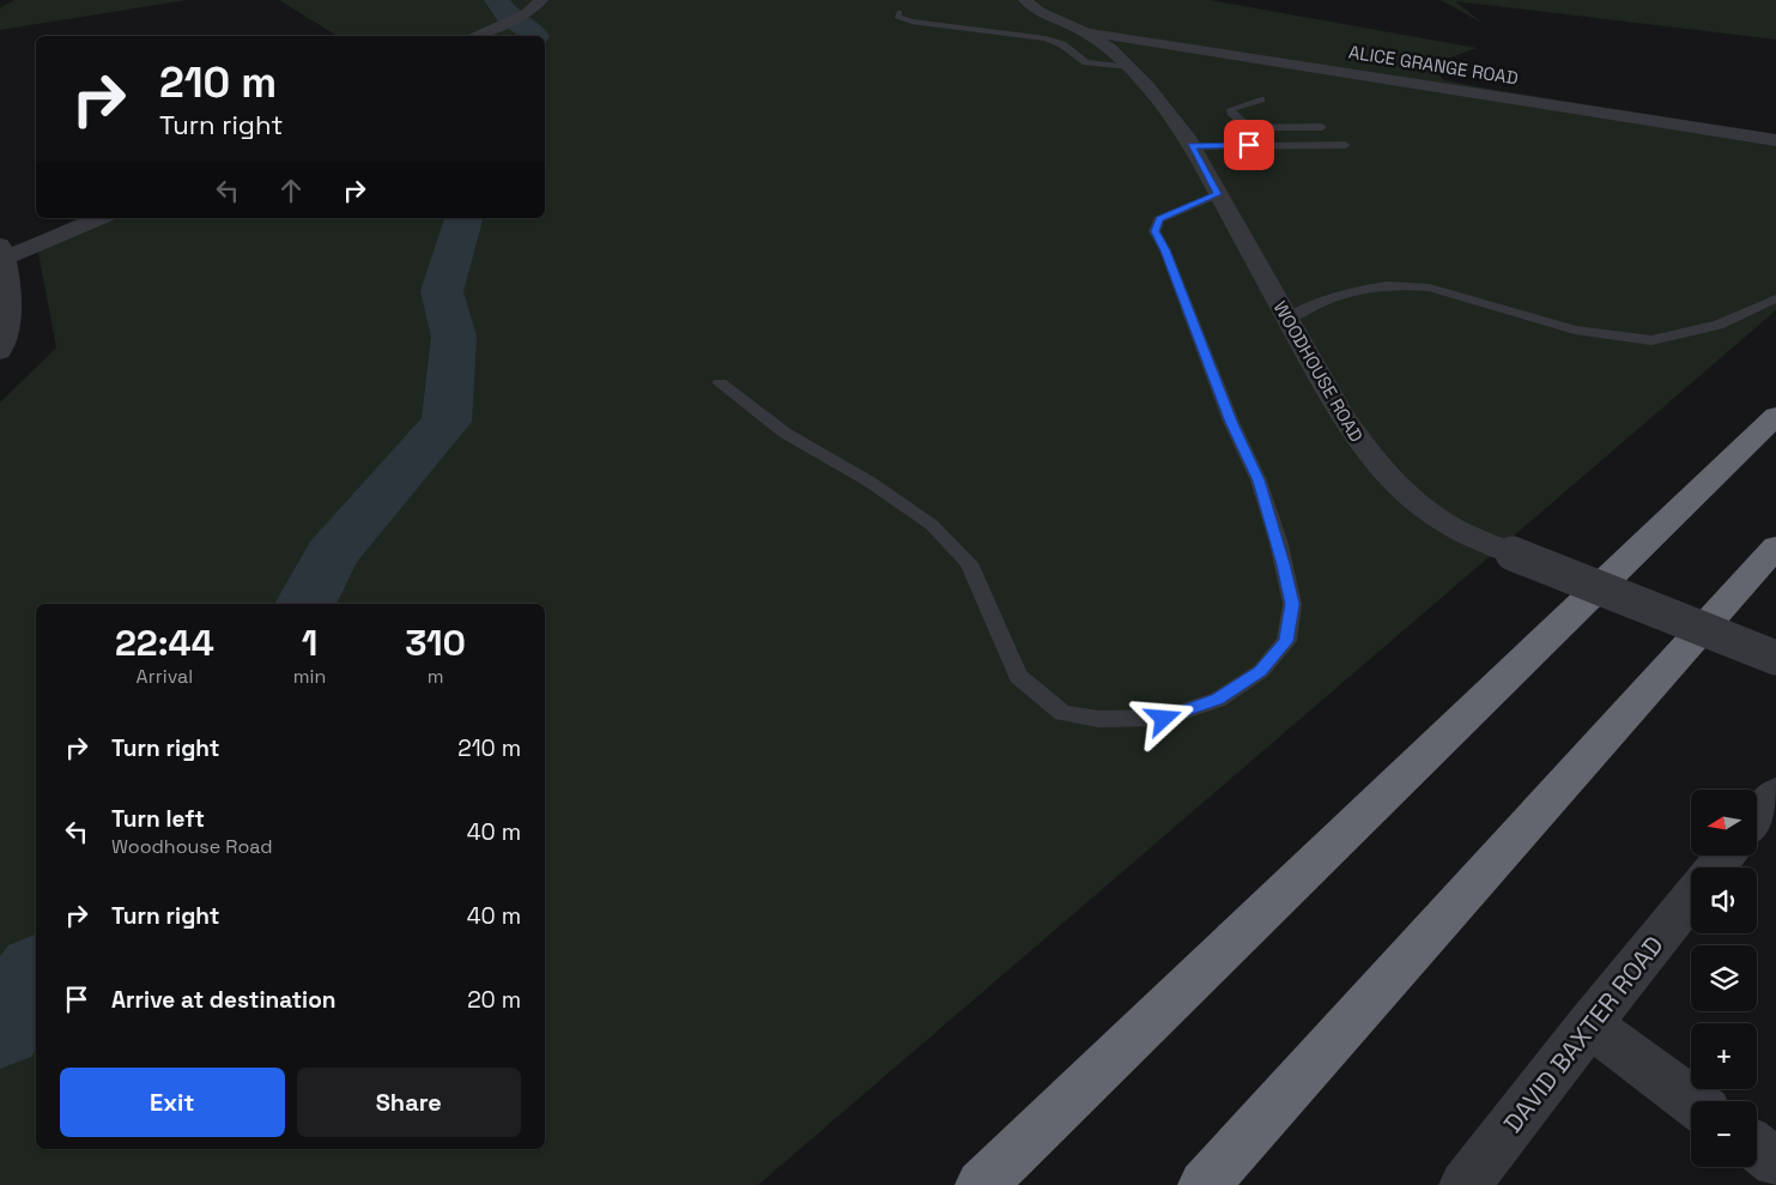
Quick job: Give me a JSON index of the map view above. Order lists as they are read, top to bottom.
{
  "streets": {
    "street": ["ALICE GRANGE ROAD", "WOODHOUSE ROAD", "DAVID BAXTER ROAD"]
  },
  "crossings": [
    ["ALICE GRANGE ROAD", "WOODHOUSE ROAD"]
  ],
  "north": "left",
  "page": {
    "turn": ["210 m", "Turn right"],
    "eta": [
      "22:44",
      "Arrival",
      "1",
      "min",
      "310",
      "m"
    ],
    "list": [
      {
        "name": "Turn right",
        "value": "210 m"
      },
      {
        "name": "Turn left",
        "note": "Woodhouse Road",
        "value": "40 m"
      },
      {
        "name": "Turn right",
        "value": "40 m"
      },
      {
        "name": "Arrive at destination",
        "value": "20 m"
      }
    ],
    "map_buttons": ["+", "−"],
    "buttons": ["Exit", "Share"]
  }
}
